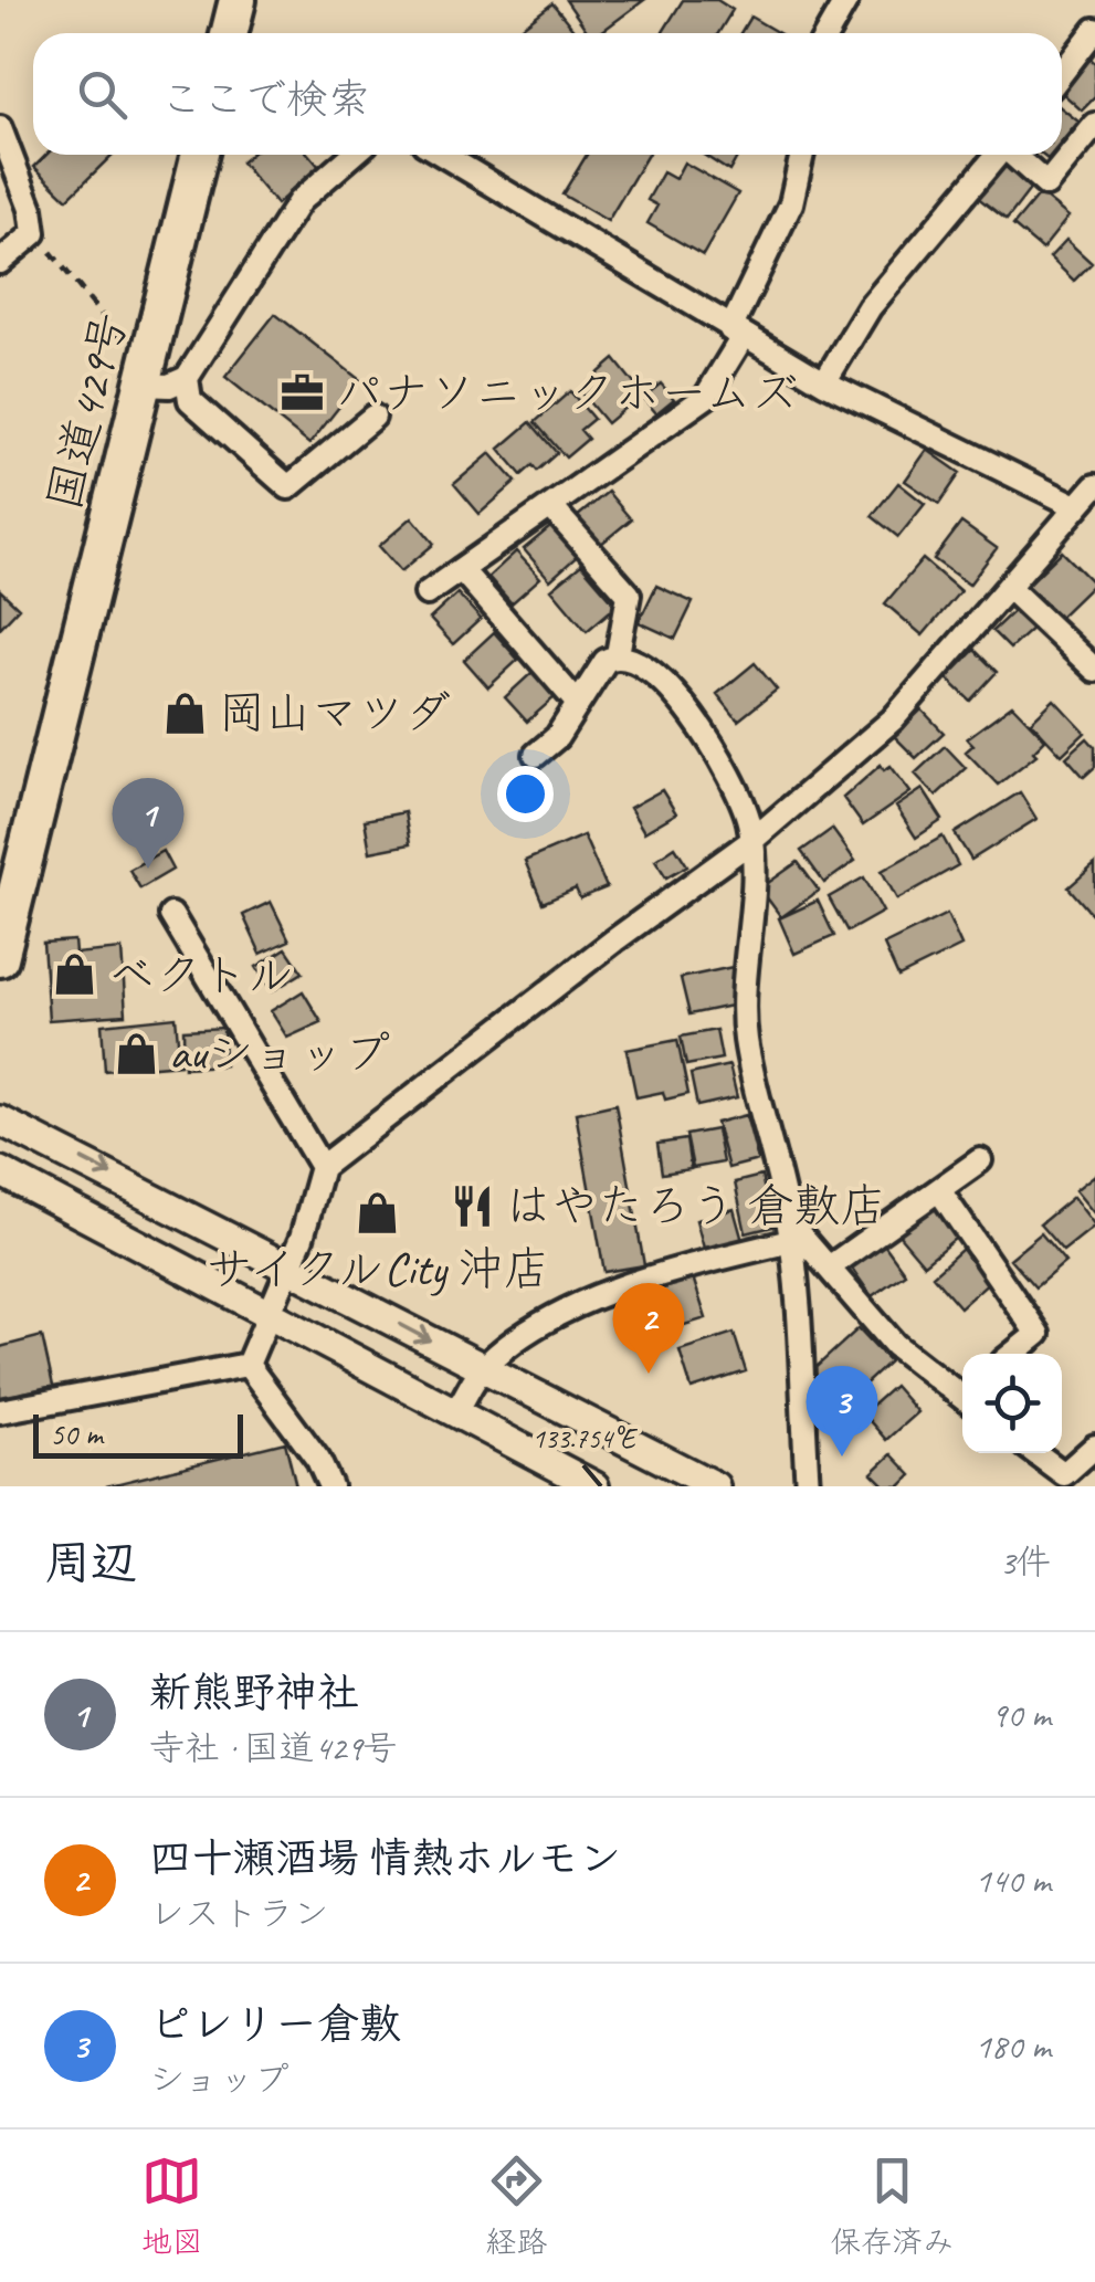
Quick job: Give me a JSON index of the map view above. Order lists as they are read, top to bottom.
{
  "streets": {
    "highway": ["国道429号"]
  },
  "places": {
    "office": ["パナソニックホームズ"],
    "shop": [
      "岡山マツダ",
      "ベクトル",
      "auショップ",
      "サイクルCity 沖店"
    ],
    "restaurant": ["はやたろう 倉敷店"]
  },
  "scale_bar": "50 m",
  "page": {
    "search": "ここで検索",
    "pins": ["1", "2", "3"],
    "scale": "50 m",
    "heading": ["周辺", "3件"],
    "list": [
      {
        "mark": "1",
        "name": "新熊野神社",
        "note": "寺社 · 国道429号",
        "value": "90 m"
      },
      {
        "mark": "2",
        "name": "四十瀬酒場 情熱ホルモン",
        "note": "レストラン",
        "value": "140 m"
      },
      {
        "mark": "3",
        "name": "ピレリー倉敷",
        "note": "ショップ",
        "value": "180 m"
      }
    ],
    "nav": ["地図", "経路", "保存済み"]
  },
  "coordinates": ["133.754°E"]
}
